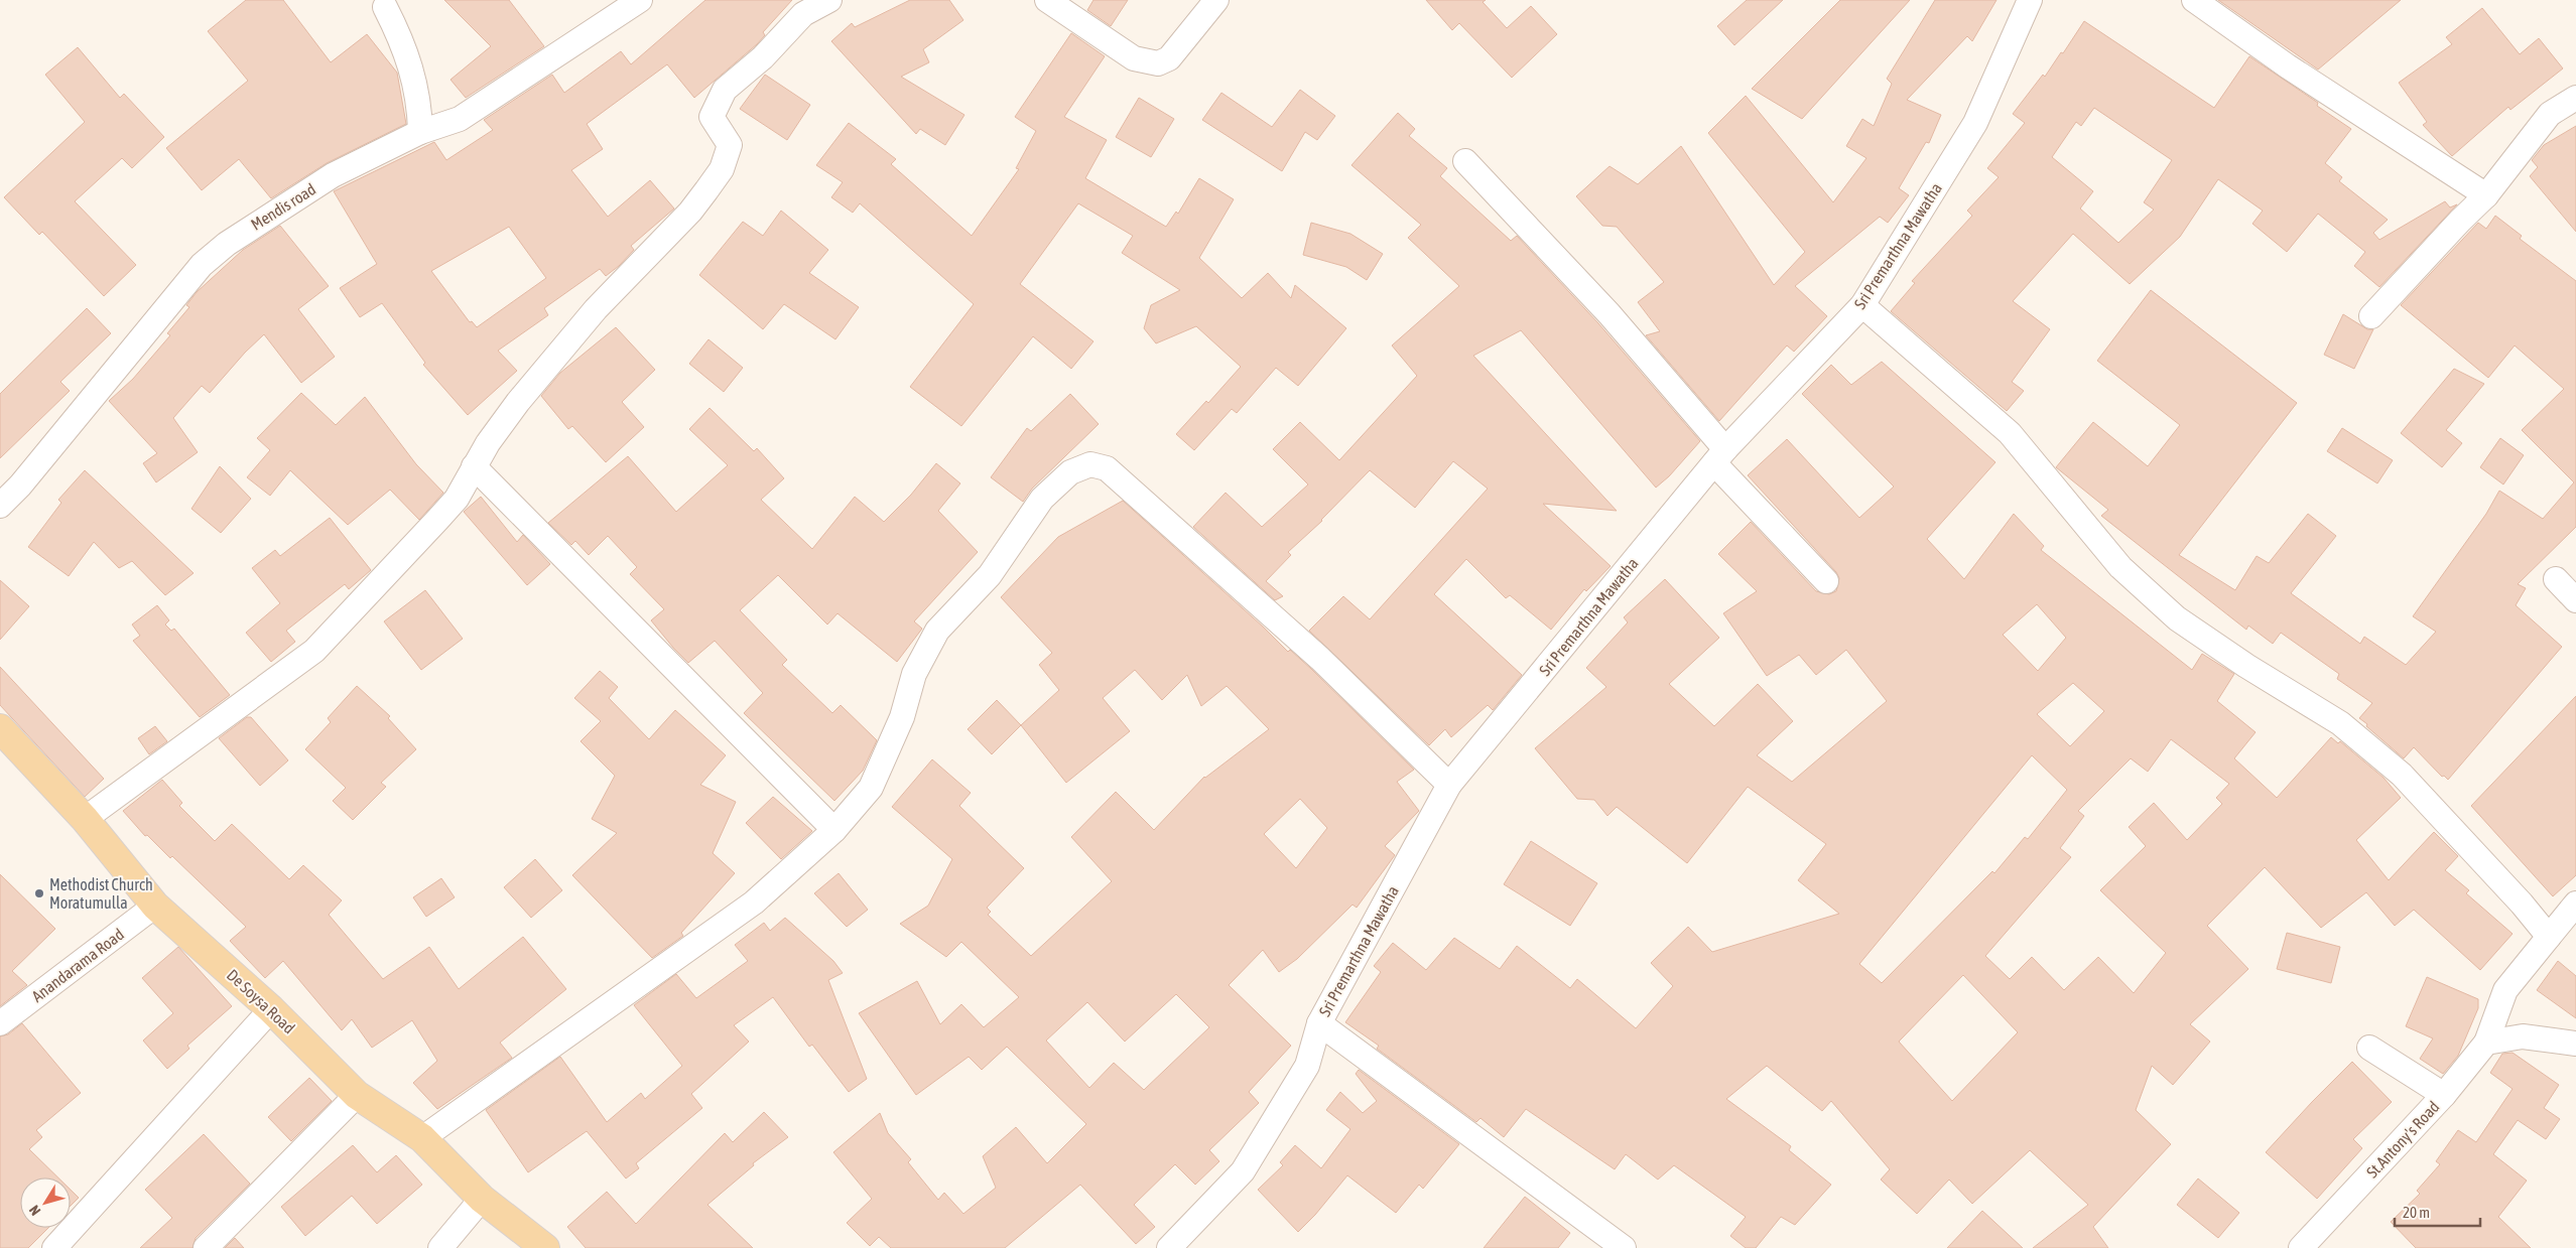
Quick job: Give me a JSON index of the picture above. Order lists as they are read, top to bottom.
{
  "streets": {
    "main road": ["De Soysa Road"],
    "street": [
      "Mendis road",
      "Sri Premarthna Mawatha",
      "Anandarama Road",
      "St.Antony's Road"
    ]
  },
  "crossings": [
    ["Anandarama Road", "De Soysa Road"]
  ],
  "places": ["Methodist Church Moratumulla"],
  "scale_bar": "20 m",
  "north": "bottom left"
}
